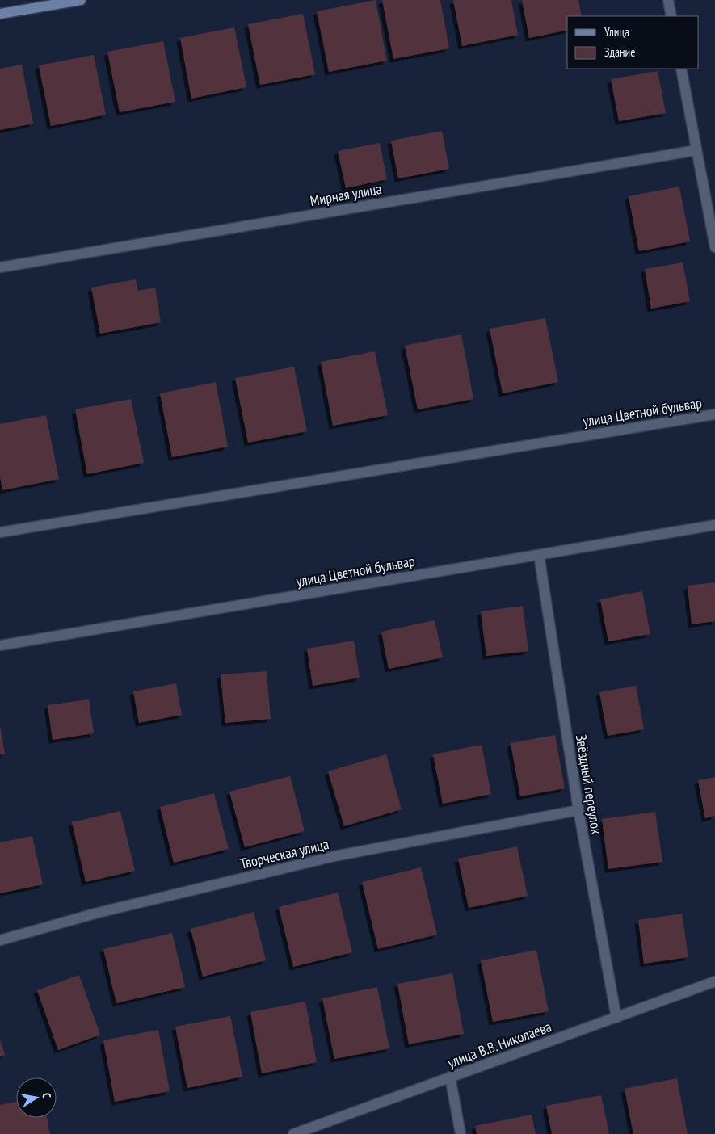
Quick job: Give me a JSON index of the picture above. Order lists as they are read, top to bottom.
{
  "streets": {
    "street": [
      "Мирная улица",
      "улица Цветной бульвар",
      "Звёздный переулок",
      "Творческая улица",
      "улица В.В. Николаева"
    ]
  },
  "crossings": [
    ["улица Цветной бульвар", "Звёздный переулок"],
    ["Звёздный переулок", "Творческая улица"],
    ["Звёздный переулок", "улица В.В. Николаева"]
  ],
  "legend": ["Улица", "Здание"],
  "north": "right"
}
